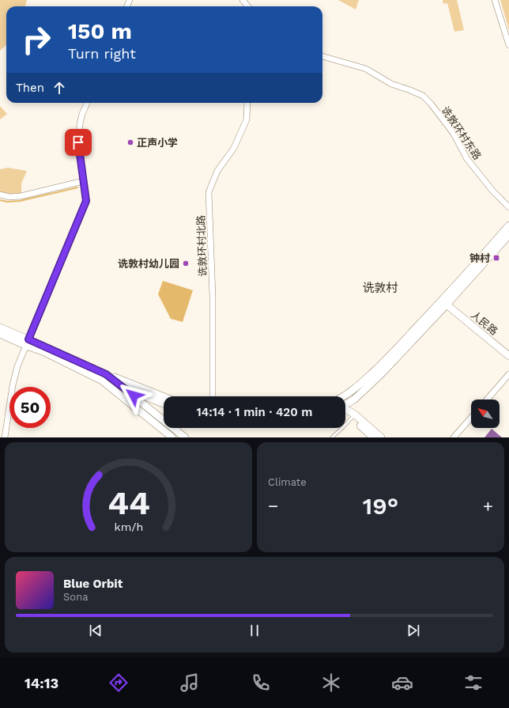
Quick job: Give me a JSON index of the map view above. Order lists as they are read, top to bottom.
{
  "streets": {
    "main road": ["人民路"],
    "street": ["诜敦环村东路", "诜敦环村北路"]
  },
  "districts": ["诜敦村"],
  "places": {
    "other": ["正声小学", "诜敦村幼儿园"],
    "transit": ["钟村"]
  },
  "north": "top left",
  "page": {
    "turn": ["150 m", "Turn right"],
    "then": "Then",
    "limit": "50",
    "trip": "14:14 · 1 min · 420 m",
    "tile": "Climate",
    "heat": ["−", "19°", "+"],
    "song": ["Blue Orbit", "Sona"],
    "tabs": "14:13",
    "gauge": ["44", "km/h"]
  }
}
